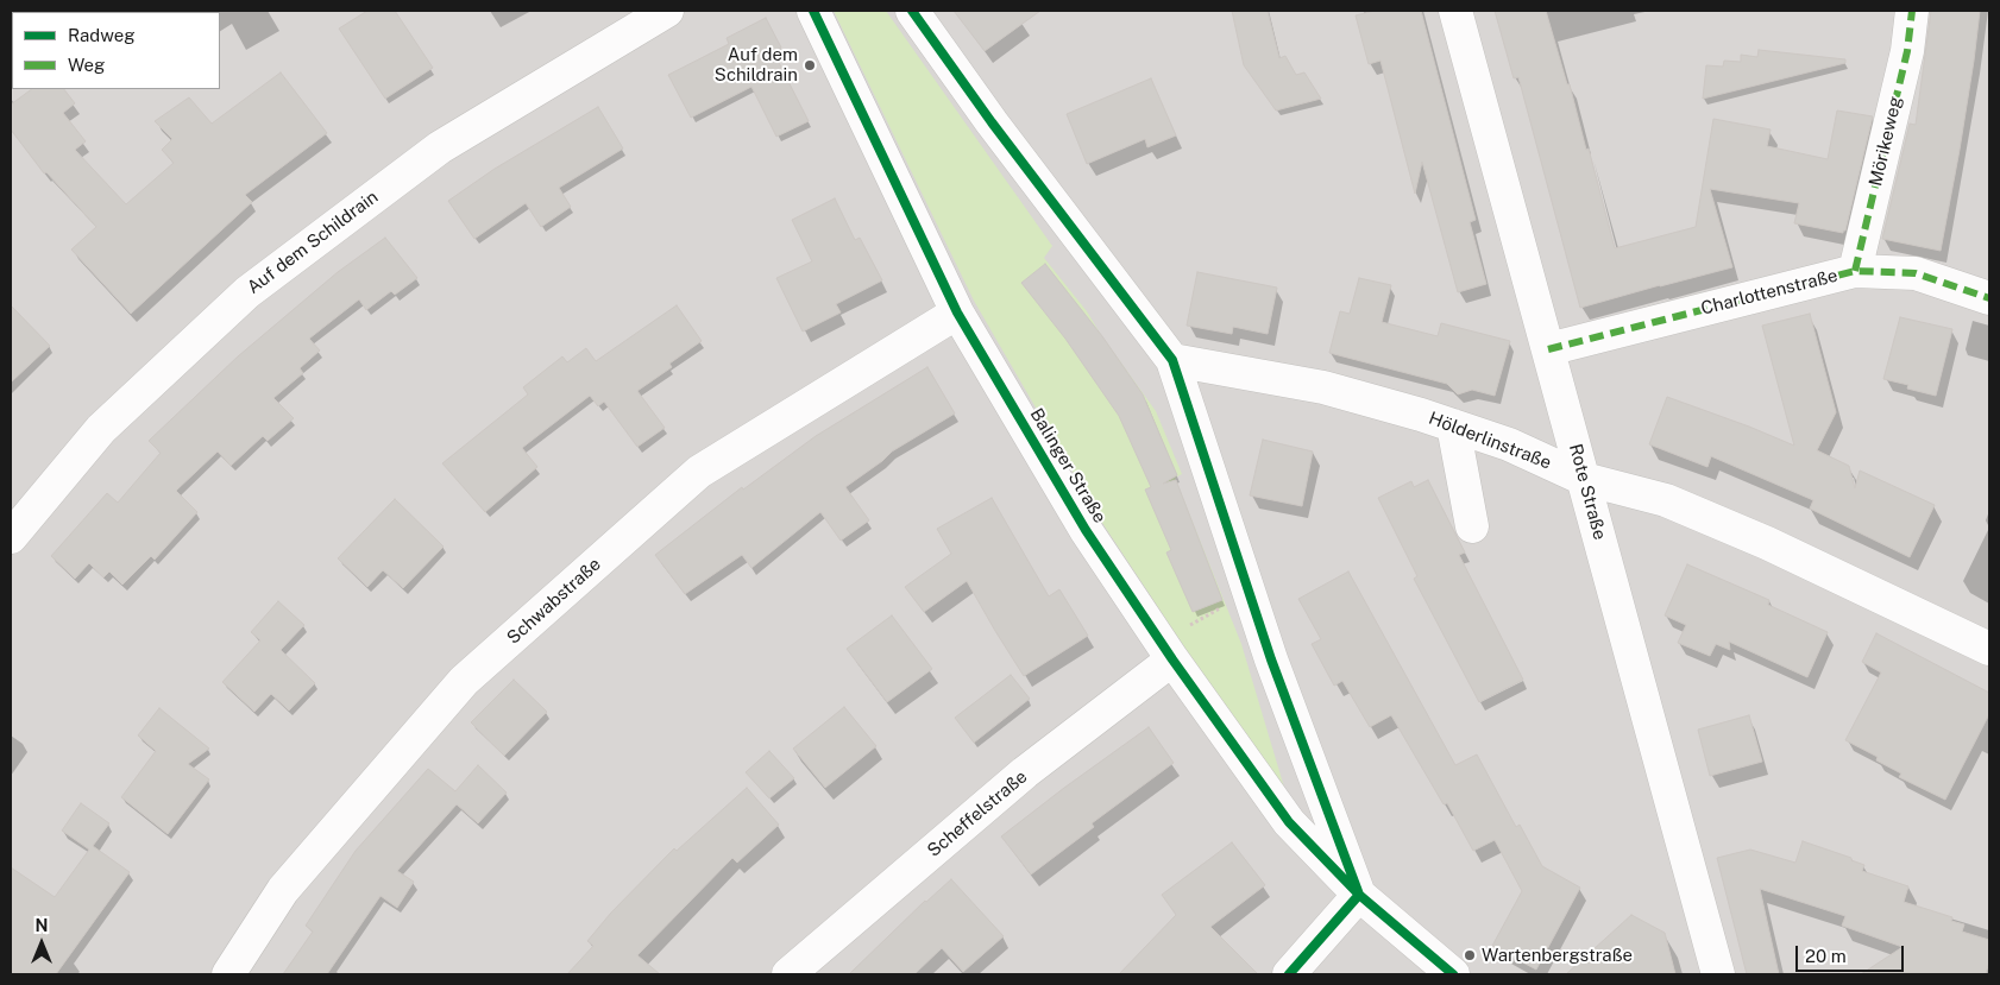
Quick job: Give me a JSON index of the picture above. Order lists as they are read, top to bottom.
{
  "streets": {
    "street": [
      "Mörikeweg",
      "Auf dem Schildrain",
      "Charlottenstraße",
      "Hölderlinstraße",
      "Balinger Straße",
      "Rote Straße",
      "Schwabstraße",
      "Scheffelstraße"
    ]
  },
  "crossings": [
    ["Mörikeweg", "Charlottenstraße"],
    ["Charlottenstraße", "Rote Straße"],
    ["Hölderlinstraße", "Balinger Straße"],
    ["Hölderlinstraße", "Rote Straße"],
    ["Balinger Straße", "Schwabstraße"],
    ["Balinger Straße", "Scheffelstraße"]
  ],
  "places": ["Auf dem Schildrain", "Wartenbergstraße"],
  "legend": ["Radweg", "Weg"],
  "scale_bar": "20 m",
  "north": "top"
}
